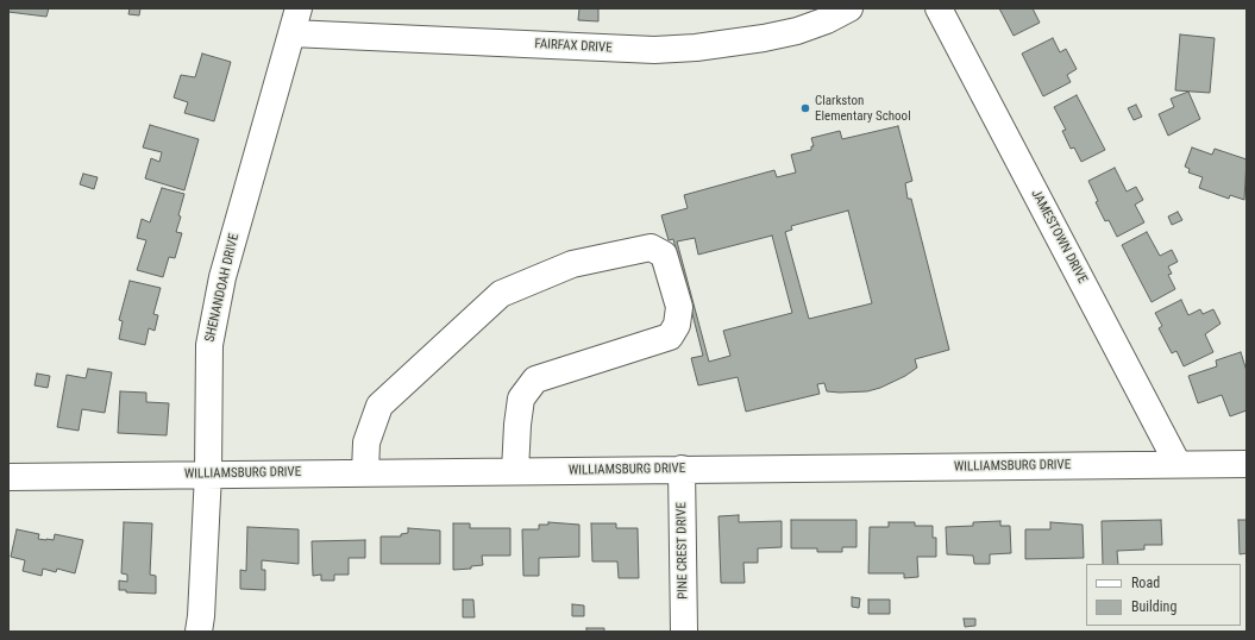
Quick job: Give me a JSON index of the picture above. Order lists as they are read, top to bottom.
{
  "streets": {
    "street": [
      "FAIRFAX DRIVE",
      "JAMESTOWN DRIVE",
      "SHENANDOAH DRIVE",
      "WILLIAMSBURG DRIVE",
      "PINE CREST DRIVE"
    ]
  },
  "crossings": [
    ["FAIRFAX DRIVE", "SHENANDOAH DRIVE"],
    ["JAMESTOWN DRIVE", "WILLIAMSBURG DRIVE"],
    ["SHENANDOAH DRIVE", "WILLIAMSBURG DRIVE"],
    ["WILLIAMSBURG DRIVE", "PINE CREST DRIVE"]
  ],
  "places": ["Clarkston Elementary School"],
  "legend": ["Road", "Building"]
}
